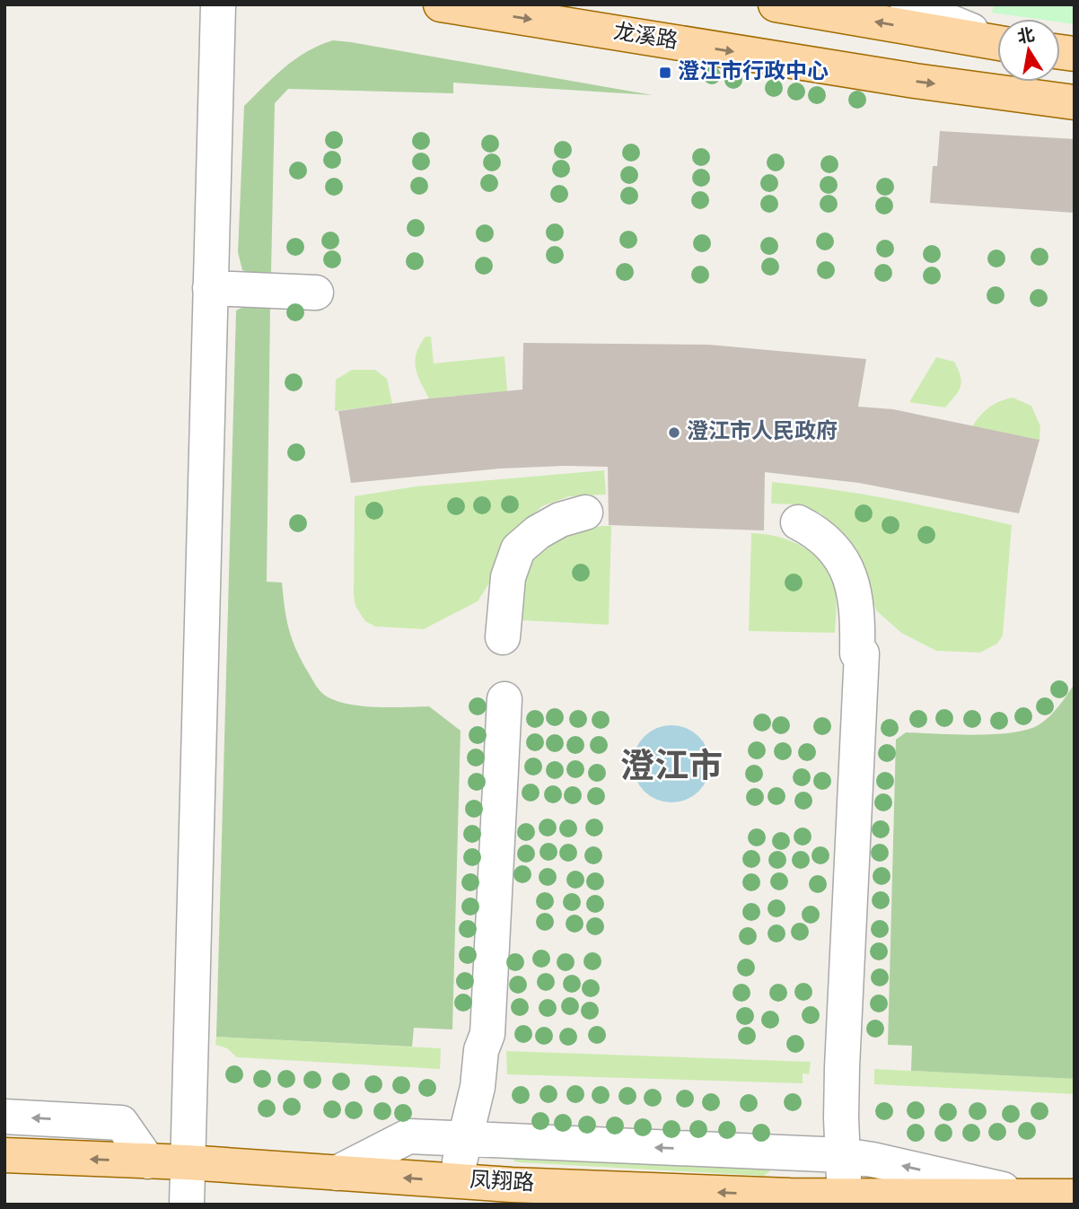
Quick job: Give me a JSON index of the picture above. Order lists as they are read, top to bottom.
{
  "streets": {
    "main road": ["龙溪路", "凤翔路"]
  },
  "one_way": ["凤翔路"],
  "districts": ["澄江市"],
  "places": {
    "transit": ["澄江市行政中心"],
    "other": ["澄江市人民政府"]
  },
  "north": "top"
}
